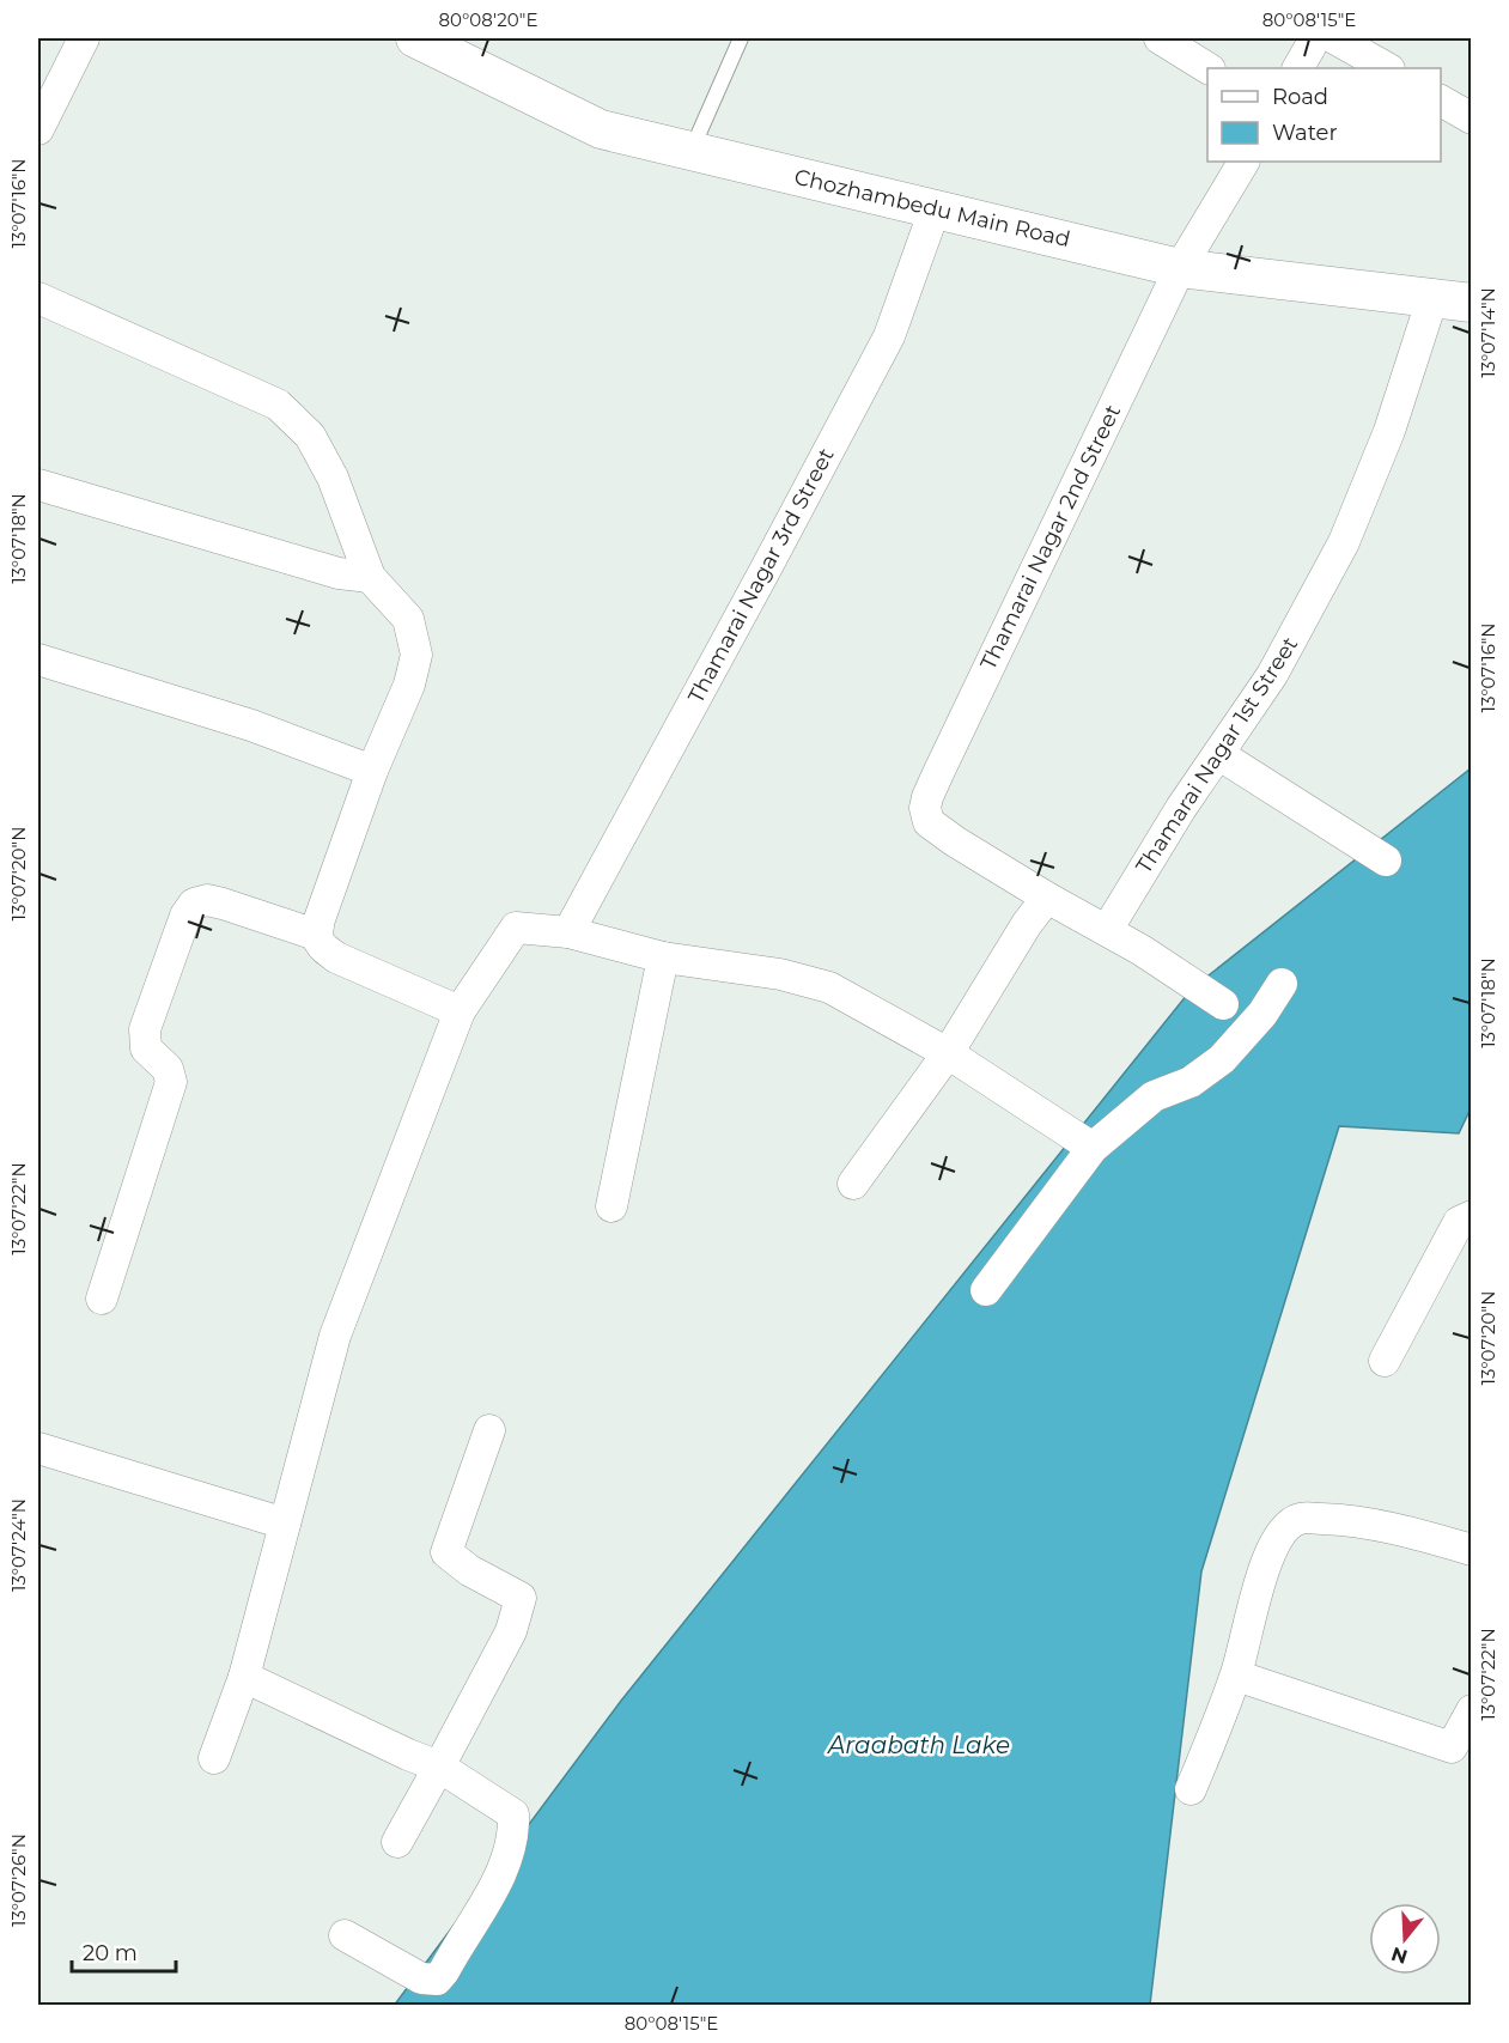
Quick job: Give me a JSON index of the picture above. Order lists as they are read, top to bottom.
{
  "streets": {
    "street": [
      "Chozhambedu Main Road",
      "Thamarai Nagar 2nd Street",
      "Thamarai Nagar 3rd Street",
      "Thamarai Nagar 1st Street"
    ]
  },
  "crossings": [
    ["Chozhambedu Main Road", "Thamarai Nagar 2nd Street"],
    ["Chozhambedu Main Road", "Thamarai Nagar 3rd Street"],
    ["Chozhambedu Main Road", "Thamarai Nagar 1st Street"]
  ],
  "water": ["Araabath Lake"],
  "legend": ["Road", "Water"],
  "scale_bar": "20 m",
  "north": "bottom",
  "coordinates": [
    "80°08'20\"E",
    "80°08'15\"E",
    "13°07'16\"N",
    "13°07'14\"N",
    "13°07'18\"N",
    "13°07'20\"N",
    "13°07'22\"N",
    "13°07'24\"N",
    "13°07'26\"N"
  ]
}
